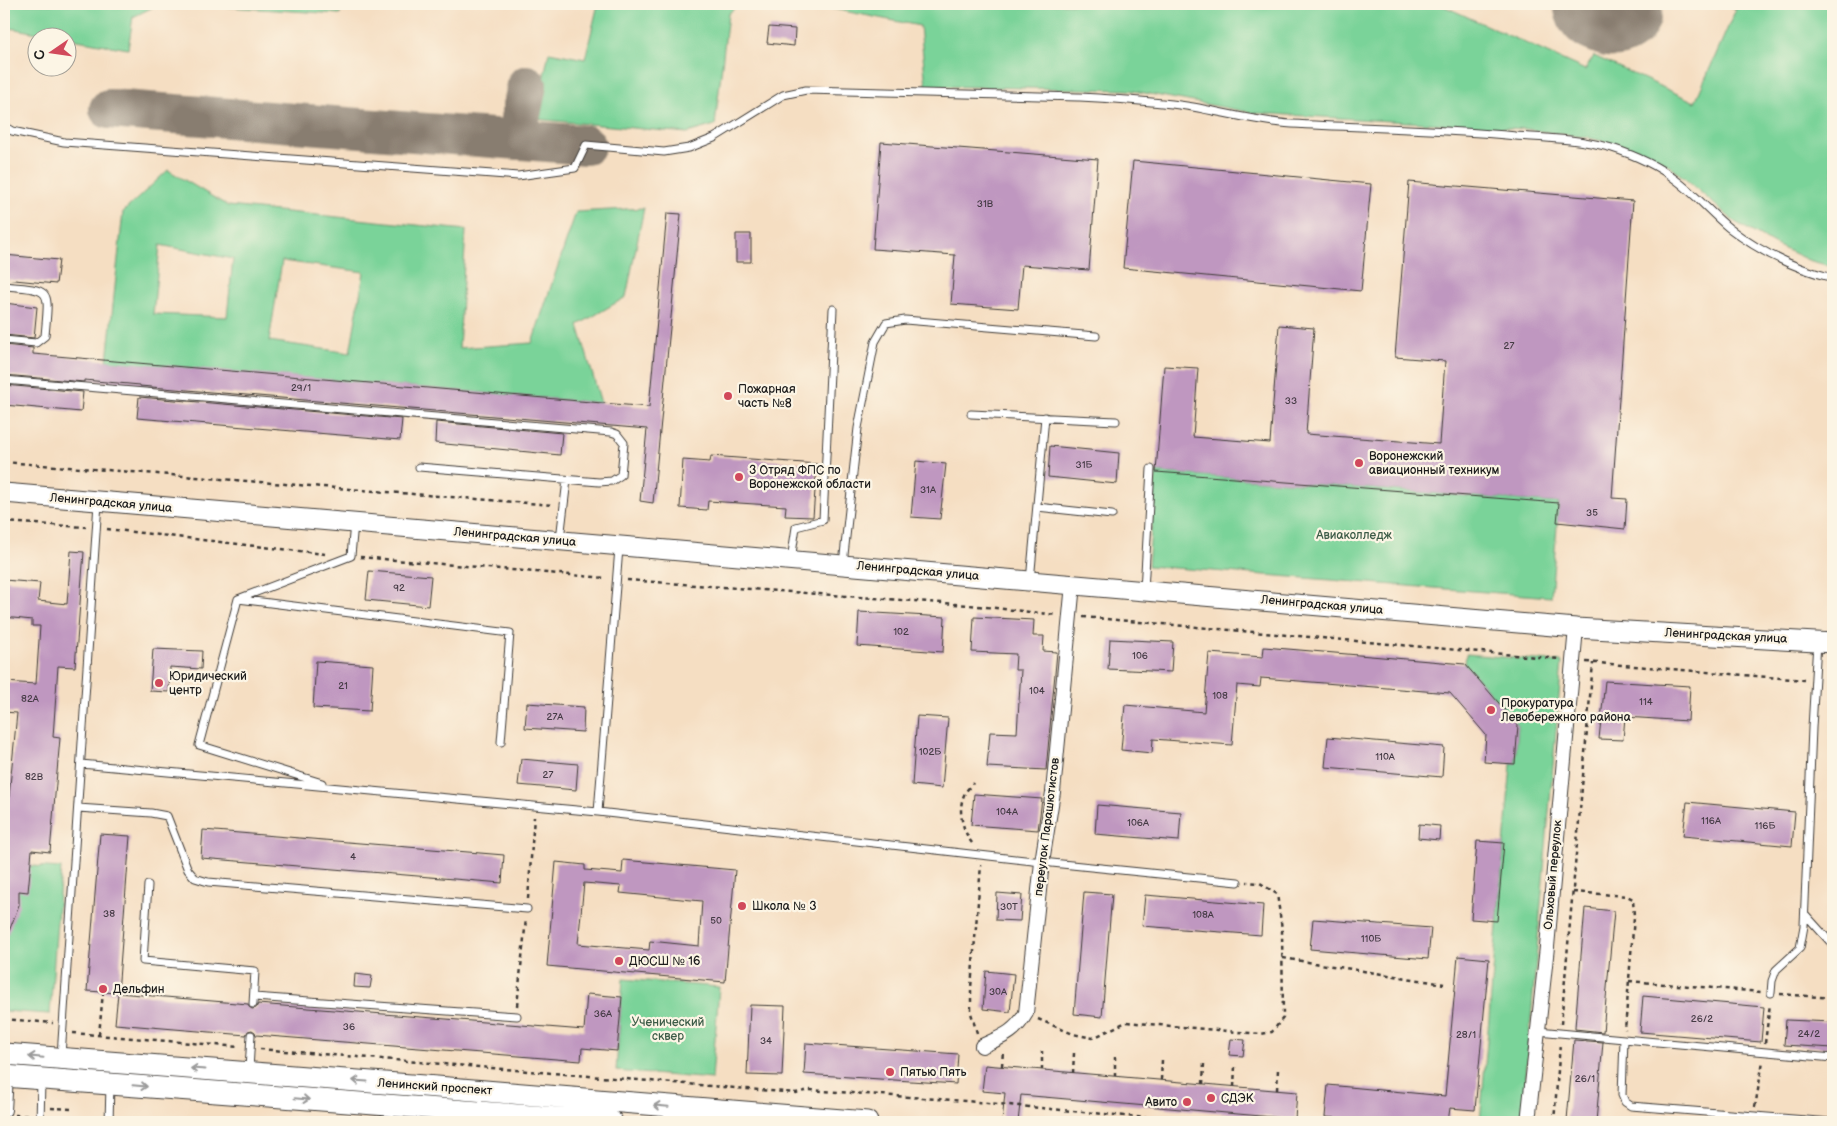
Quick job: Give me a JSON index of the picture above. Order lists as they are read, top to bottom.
{
  "streets": {
    "main road": ["Ленинградская улица", "Ленинский проспект"],
    "street": ["переулок Парашютистов", "Ольховый переулок"]
  },
  "crossings": [
    ["Ленинградская улица", "переулок Парашютистов"],
    ["Ленинградская улица", "Ольховый переулок"]
  ],
  "parks": ["Авиаколледж", "Ученический сквер"],
  "places": [
    "Пожарная часть №8",
    "Воронежский авиационный техникум",
    "3 Отряд ФПС по Воронежской области",
    "Юридический центр",
    "Прокуратура Левобережного района",
    "Школа № 3",
    "ДЮСШ № 16",
    "Дельфин",
    "Пятью Пять",
    "СДЭК",
    "Авито"
  ],
  "house_numbers": [
    "31В",
    "27",
    "29/1",
    "33",
    "31Б",
    "31А",
    "35",
    "92",
    "102",
    "106",
    "21",
    "104",
    "108",
    "82А",
    "114",
    "27А",
    "102Б",
    "110А",
    "27",
    "82В",
    "104А",
    "116А",
    "106А",
    "116Б",
    "4",
    "30Т",
    "38",
    "108А",
    "50",
    "110Б",
    "30А",
    "36А",
    "26/2",
    "36",
    "24/2",
    "28/1",
    "34",
    "26/1"
  ],
  "north": "left"
}
